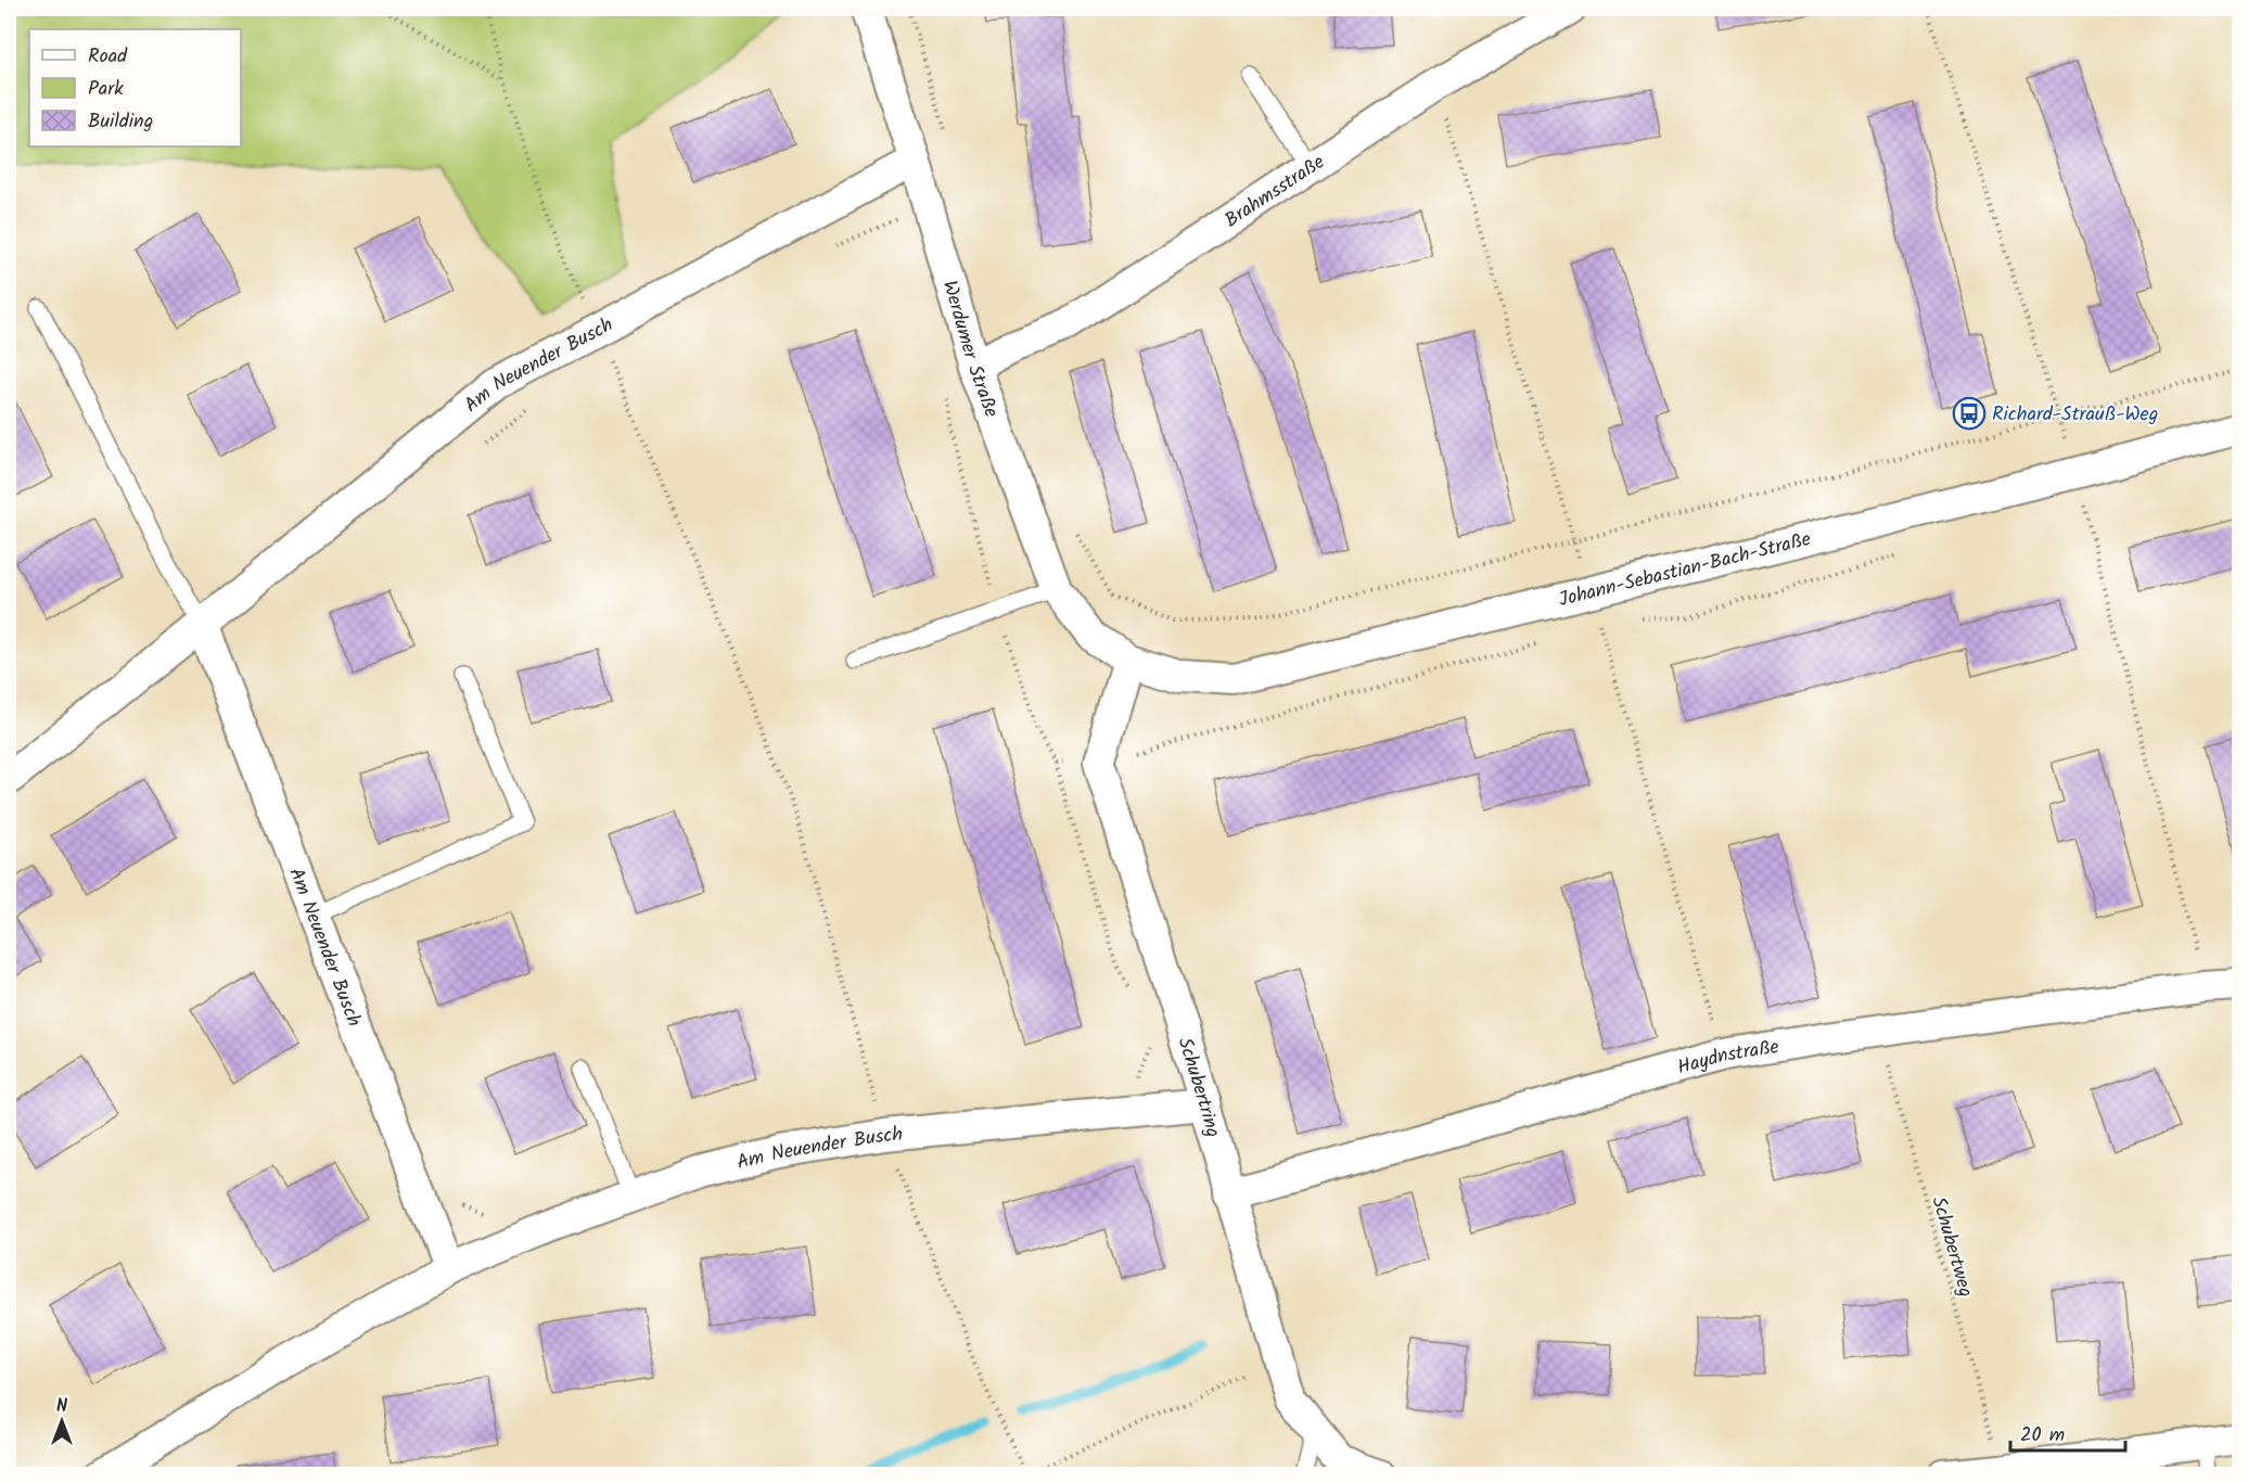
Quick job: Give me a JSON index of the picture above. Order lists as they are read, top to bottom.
{
  "streets": {
    "street": [
      "Brahmsstraße",
      "Werdumer Straße",
      "Am Neuender Busch",
      "Johann-Sebastian-Bach-Straße",
      "Haydnstraße",
      "Schubertring"
    ],
    "path": ["Schubertweg"]
  },
  "crossings": [
    ["Brahmsstraße", "Werdumer Straße"],
    ["Werdumer Straße", "Am Neuender Busch"],
    ["Werdumer Straße", "Johann-Sebastian-Bach-Straße"],
    ["Am Neuender Busch", "Schubertring"],
    ["Haydnstraße", "Schubertring"],
    ["Haydnstraße", "Schubertweg"]
  ],
  "places": {
    "bus stop": ["Richard-Strauß-Weg"]
  },
  "legend": ["Road", "Park", "Building"],
  "scale_bar": "20 m",
  "north": "top"
}
